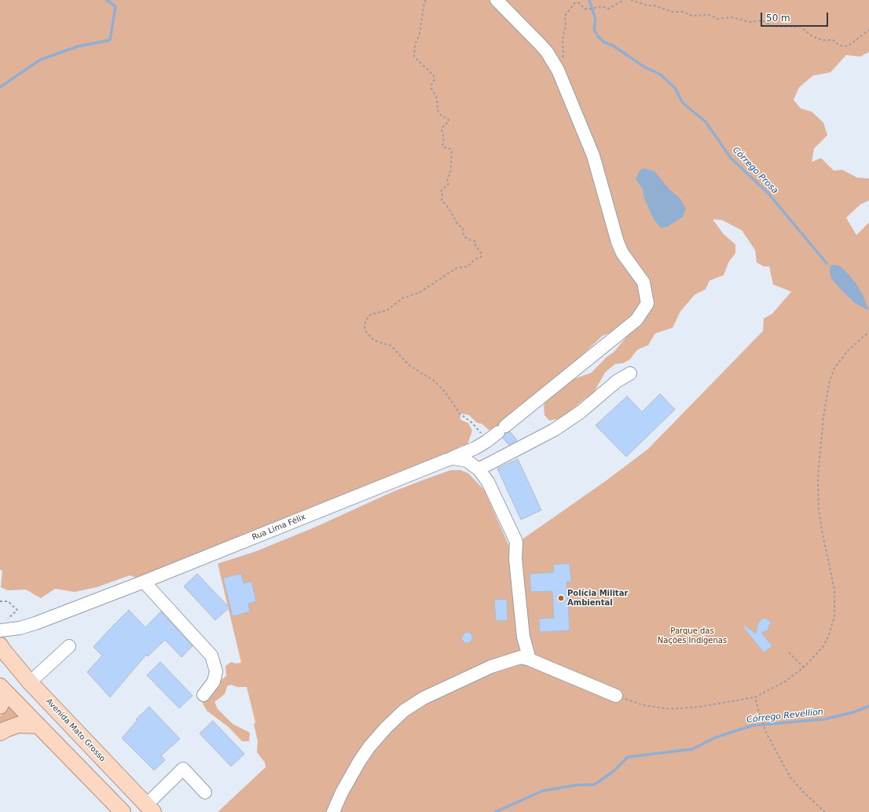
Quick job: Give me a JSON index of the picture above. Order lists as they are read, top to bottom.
{
  "streets": {
    "main road": ["Avenida Mato Grosso"],
    "street": ["Rua Lima Félix"]
  },
  "water": ["Córrego Prosa", "Córrego Revellion"],
  "parks": ["Parque das Nações Indígenas"],
  "places": ["Polícia Militar Ambiental"],
  "scale_bar": "50 m"
}
